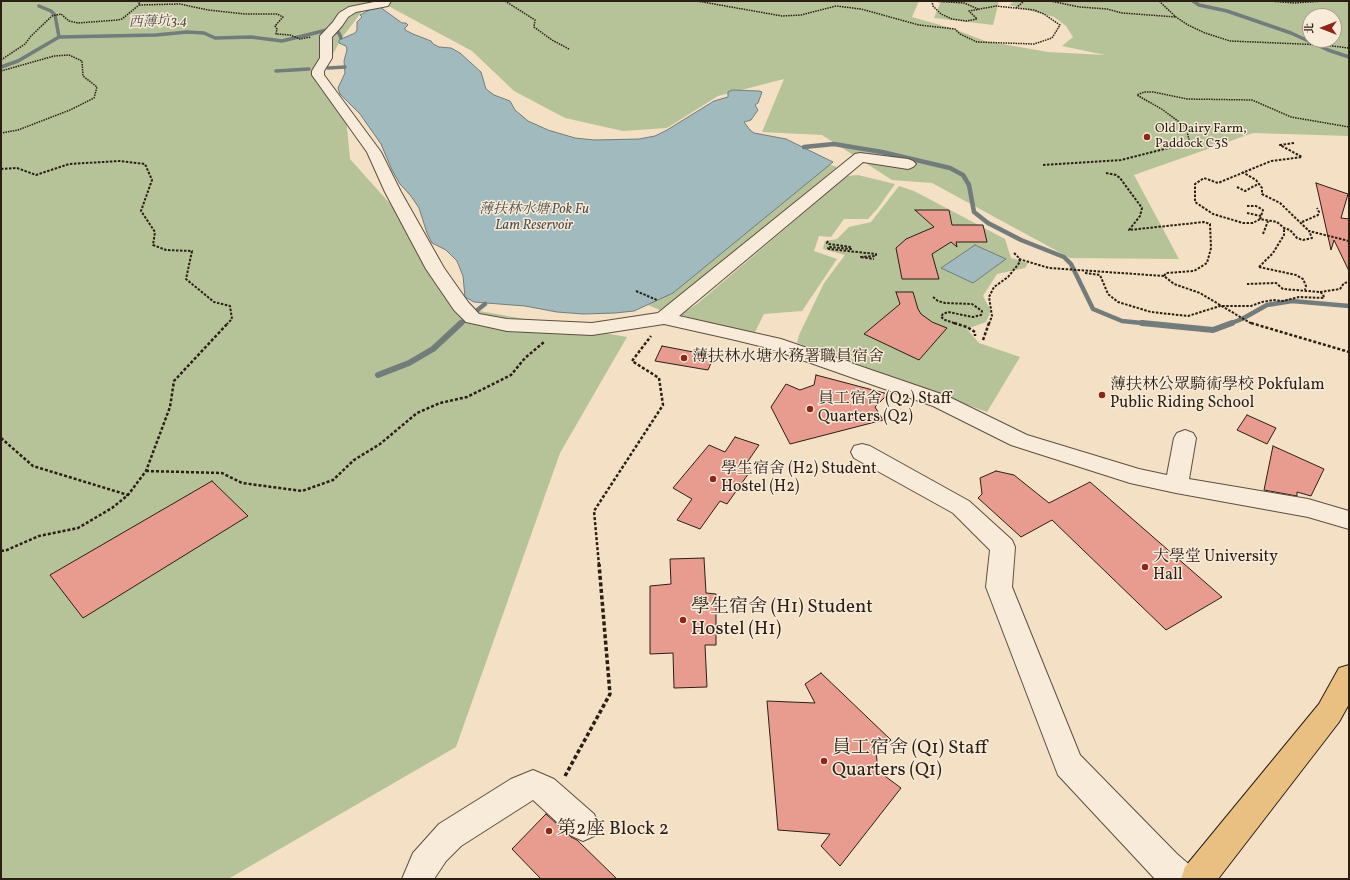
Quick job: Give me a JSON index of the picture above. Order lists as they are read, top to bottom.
{
  "water": ["西薄坑3.4", "薄扶林水塘 Pok Fu Lam Reservoir"],
  "places": [
    "Old Dairy Farm, Paddock C3S",
    "薄扶林水塘水務署職員宿舍",
    "薄扶林公眾騎術學校 Pokfulam Public Riding School",
    "員工宿舍 (Q2) Staff Quarters (Q2)",
    "學生宿舍 (H2) Student Hostel (H2)",
    "大學堂 University Hall",
    "學生宿舍 (H1) Student Hostel (H1)",
    "員工宿舍 (Q1) Staff Quarters (Q1)",
    "第2座 Block 2"
  ],
  "north": "left"
}
